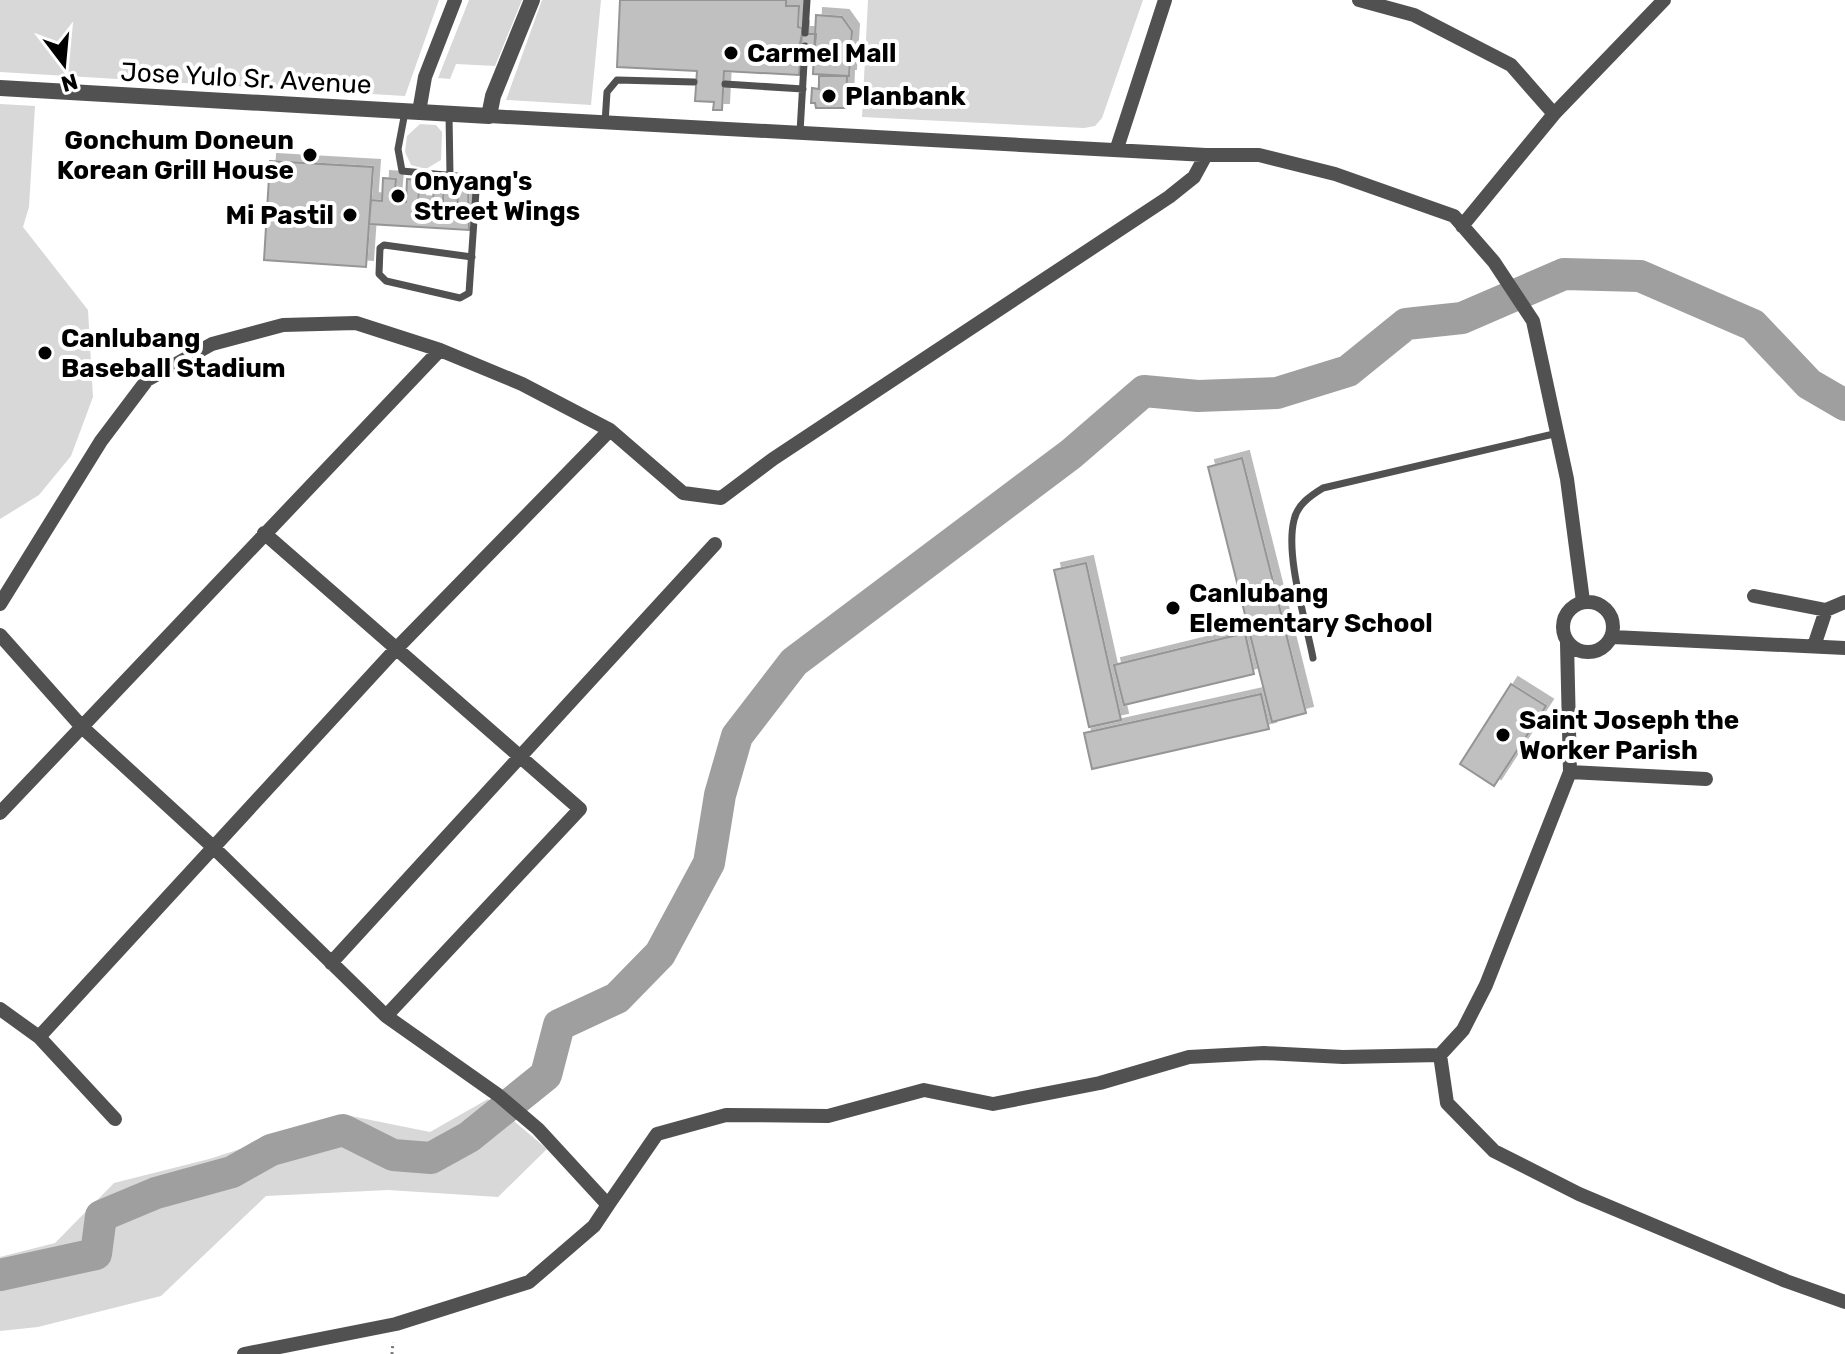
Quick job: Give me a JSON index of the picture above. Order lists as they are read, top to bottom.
{
  "streets": {
    "street": ["Jose Yulo Sr. Avenue"]
  },
  "places": [
    "Carmel Mall",
    "Planbank",
    "Gonchum Doneun Korean Grill House",
    "Onyang's Street Wings",
    "Mi Pastil",
    "Canlubang Baseball Stadium",
    "Canlubang Elementary School",
    "Saint Joseph the Worker Parish"
  ],
  "north": "bottom"
}
